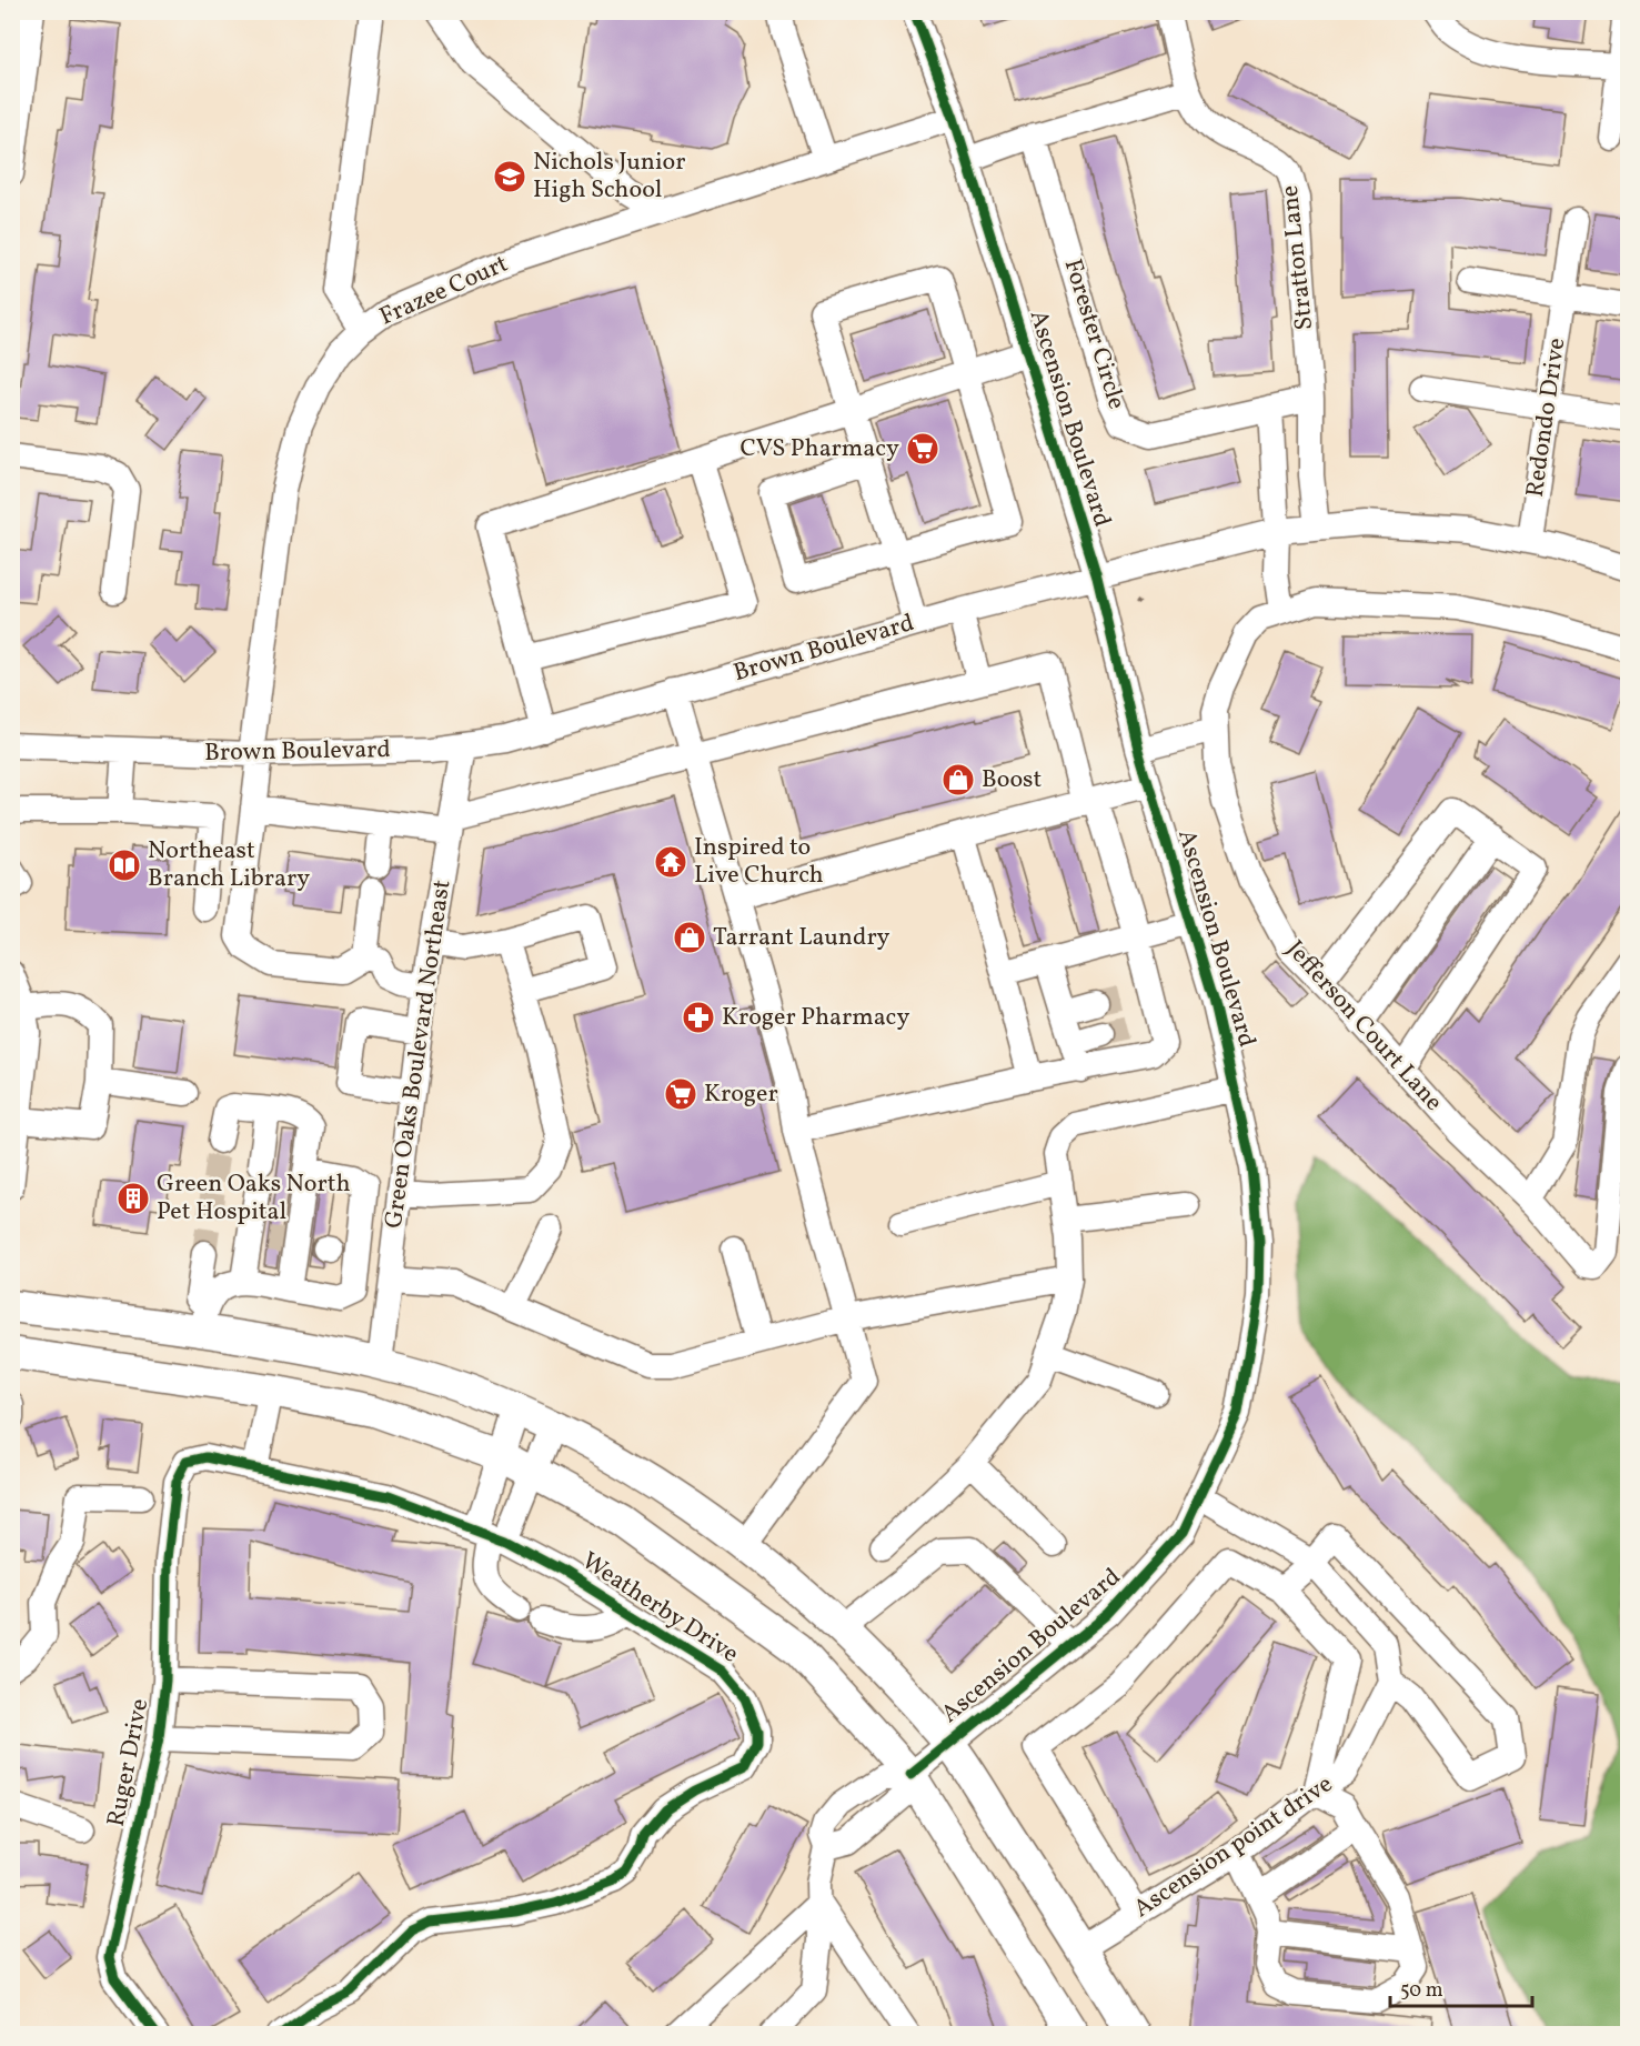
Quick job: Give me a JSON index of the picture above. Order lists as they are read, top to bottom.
{
  "streets": {
    "street": [
      "Stratton Lane",
      "Frazee Court",
      "Forester Circle",
      "Redondo Drive",
      "Ascension Boulevard",
      "Brown Boulevard",
      "Jefferson Court Lane",
      "Green Oaks Boulevard Northeast",
      "Weatherby Drive",
      "Ruger Drive",
      "Ascension point drive"
    ]
  },
  "crossings": [
    ["Stratton Lane", "Brown Boulevard"],
    ["Frazee Court", "Ascension Boulevard"],
    ["Frazee Court", "Brown Boulevard"],
    ["Redondo Drive", "Brown Boulevard"],
    ["Ascension Boulevard", "Brown Boulevard"],
    ["Brown Boulevard", "Green Oaks Boulevard Northeast"],
    ["Weatherby Drive", "Ruger Drive"]
  ],
  "places": {
    "school or university": ["Nichols Junior High School"],
    "supermarket": ["CVS Pharmacy", "Kroger"],
    "shop": ["Boost", "Tarrant Laundry"],
    "temple": ["Inspired to Live Church"],
    "library": ["Northeast Branch Library"],
    "pharmacy": ["Kroger Pharmacy"],
    "building": ["Green Oaks North Pet Hospital"]
  },
  "scale_bar": "50 m"
}
